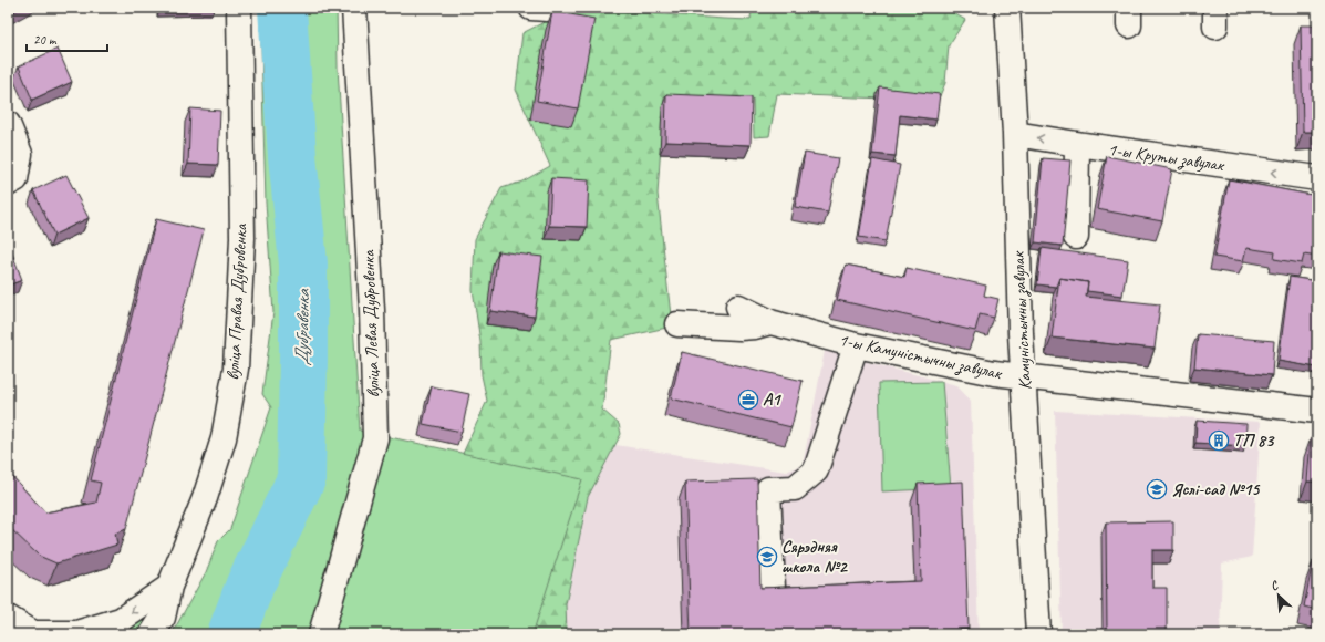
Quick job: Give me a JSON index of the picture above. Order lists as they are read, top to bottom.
{
  "streets": {
    "street": [
      "1-ы Круты завулак",
      "вуліца Правая Дубровенка",
      "Камуністычны завулак",
      "вуліца Левая Дубровенка",
      "1-ы Камуністычны завулак"
    ]
  },
  "crossings": [
    ["1-ы Круты завулак", "Камуністычны завулак"],
    ["Камуністычны завулак", "1-ы Камуністычны завулак"]
  ],
  "one_way": ["1-ы Круты завулак"],
  "water": ["Дубравенка"],
  "places": {
    "office": ["A1"],
    "building": ["ТП 83"],
    "school or university": ["Яслі-сад №15", "Сярэдняя школа №2"]
  },
  "scale_bar": "20 m",
  "north": "top left"
}
